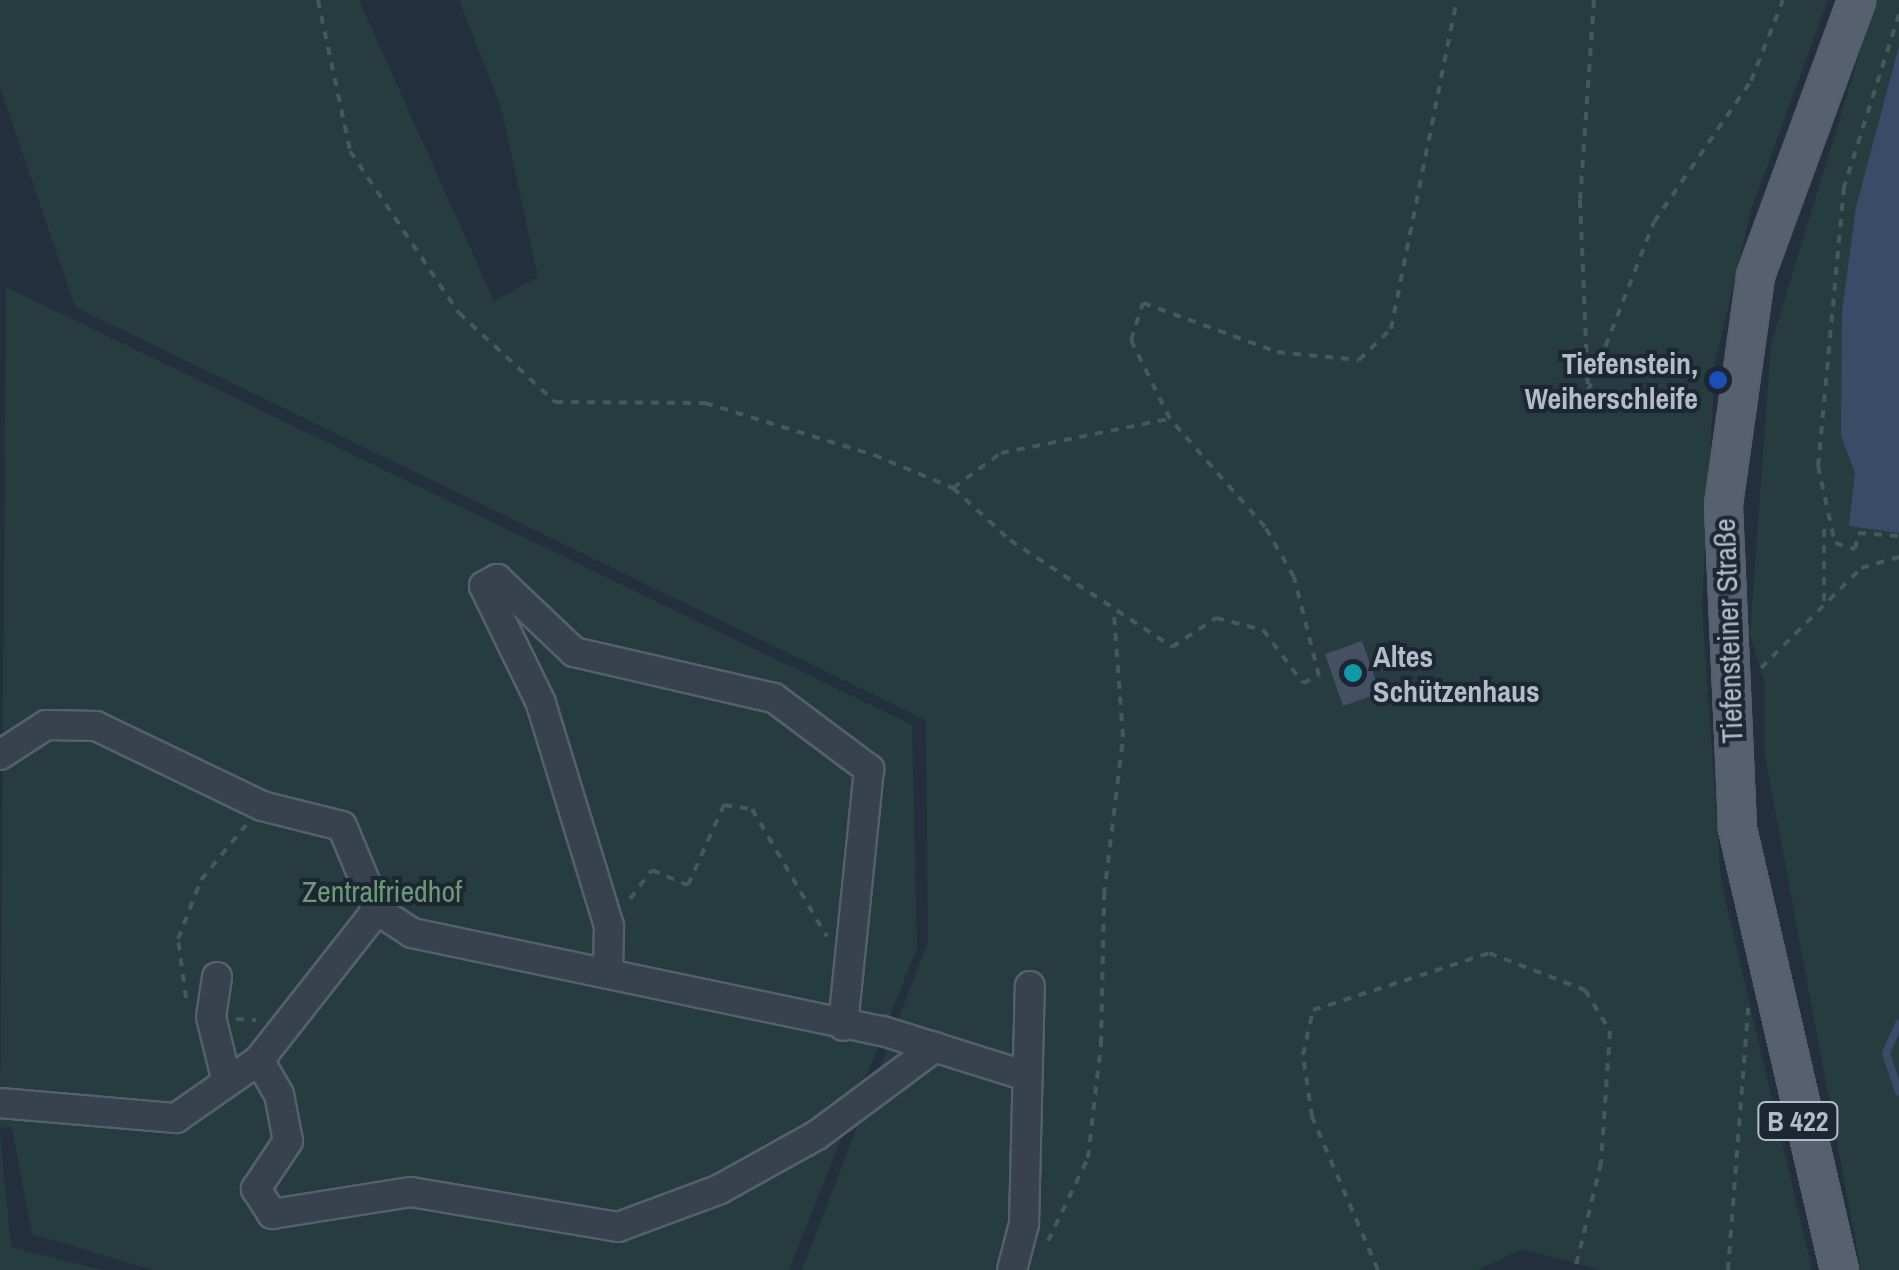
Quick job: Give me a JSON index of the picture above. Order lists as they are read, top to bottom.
{
  "streets": {
    "main road": ["Tiefensteiner Straße", "B 422"]
  },
  "parks": ["Zentralfriedhof"],
  "places": ["Tiefenstein, Weiherschleife", "Altes Schützenhaus"]
}
